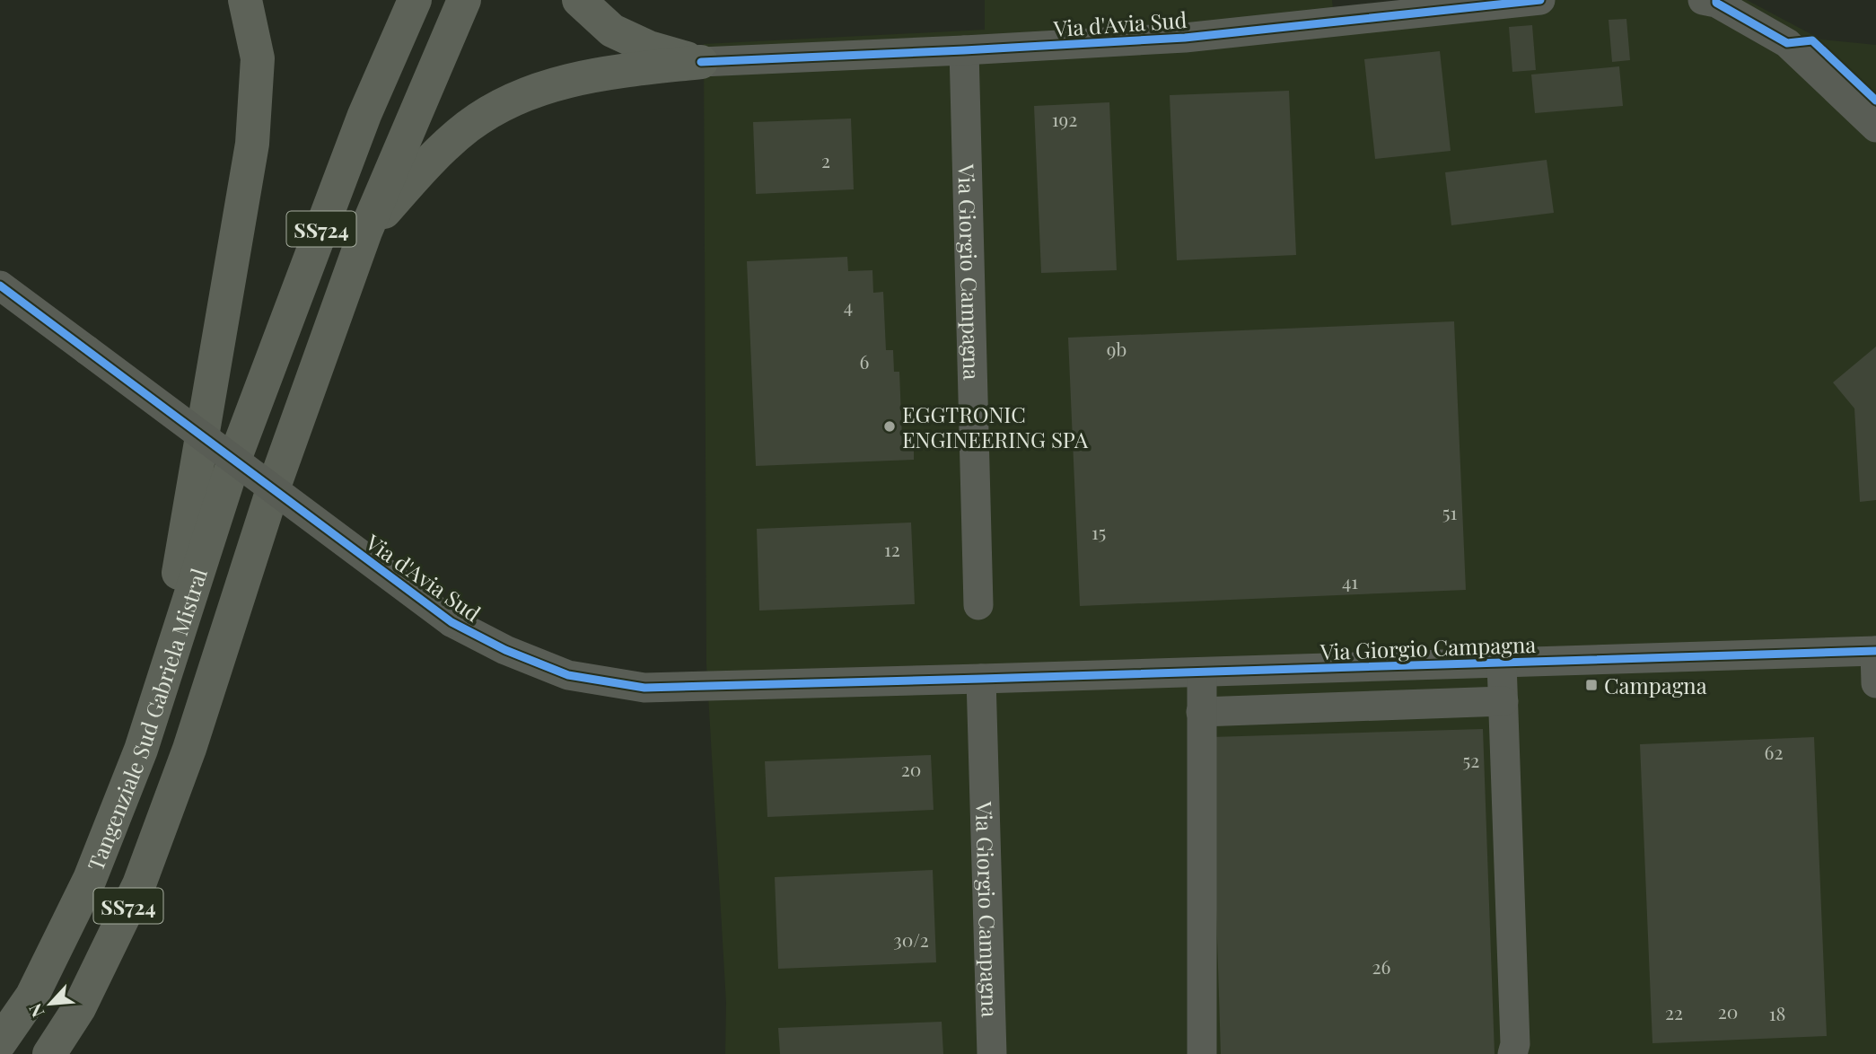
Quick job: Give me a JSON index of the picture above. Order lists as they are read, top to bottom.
{
  "streets": {
    "highway": ["SS724", "Tangenziale Sud Gabriela Mistral"],
    "street": ["Via d'Avia Sud", "Via Giorgio Campagna"]
  },
  "crossings": [
    ["Via d'Avia Sud", "Via Giorgio Campagna"]
  ],
  "places": {
    "other": ["EGGTRONIC ENGINEERING SPA"],
    "transit": ["Campagna"]
  },
  "house_numbers": [
    "192",
    "2",
    "4",
    "9b",
    "6",
    "51",
    "15",
    "12",
    "41",
    "62",
    "52",
    "20",
    "30/2",
    "26",
    "20",
    "22",
    "18"
  ],
  "north": "bottom left"
}
